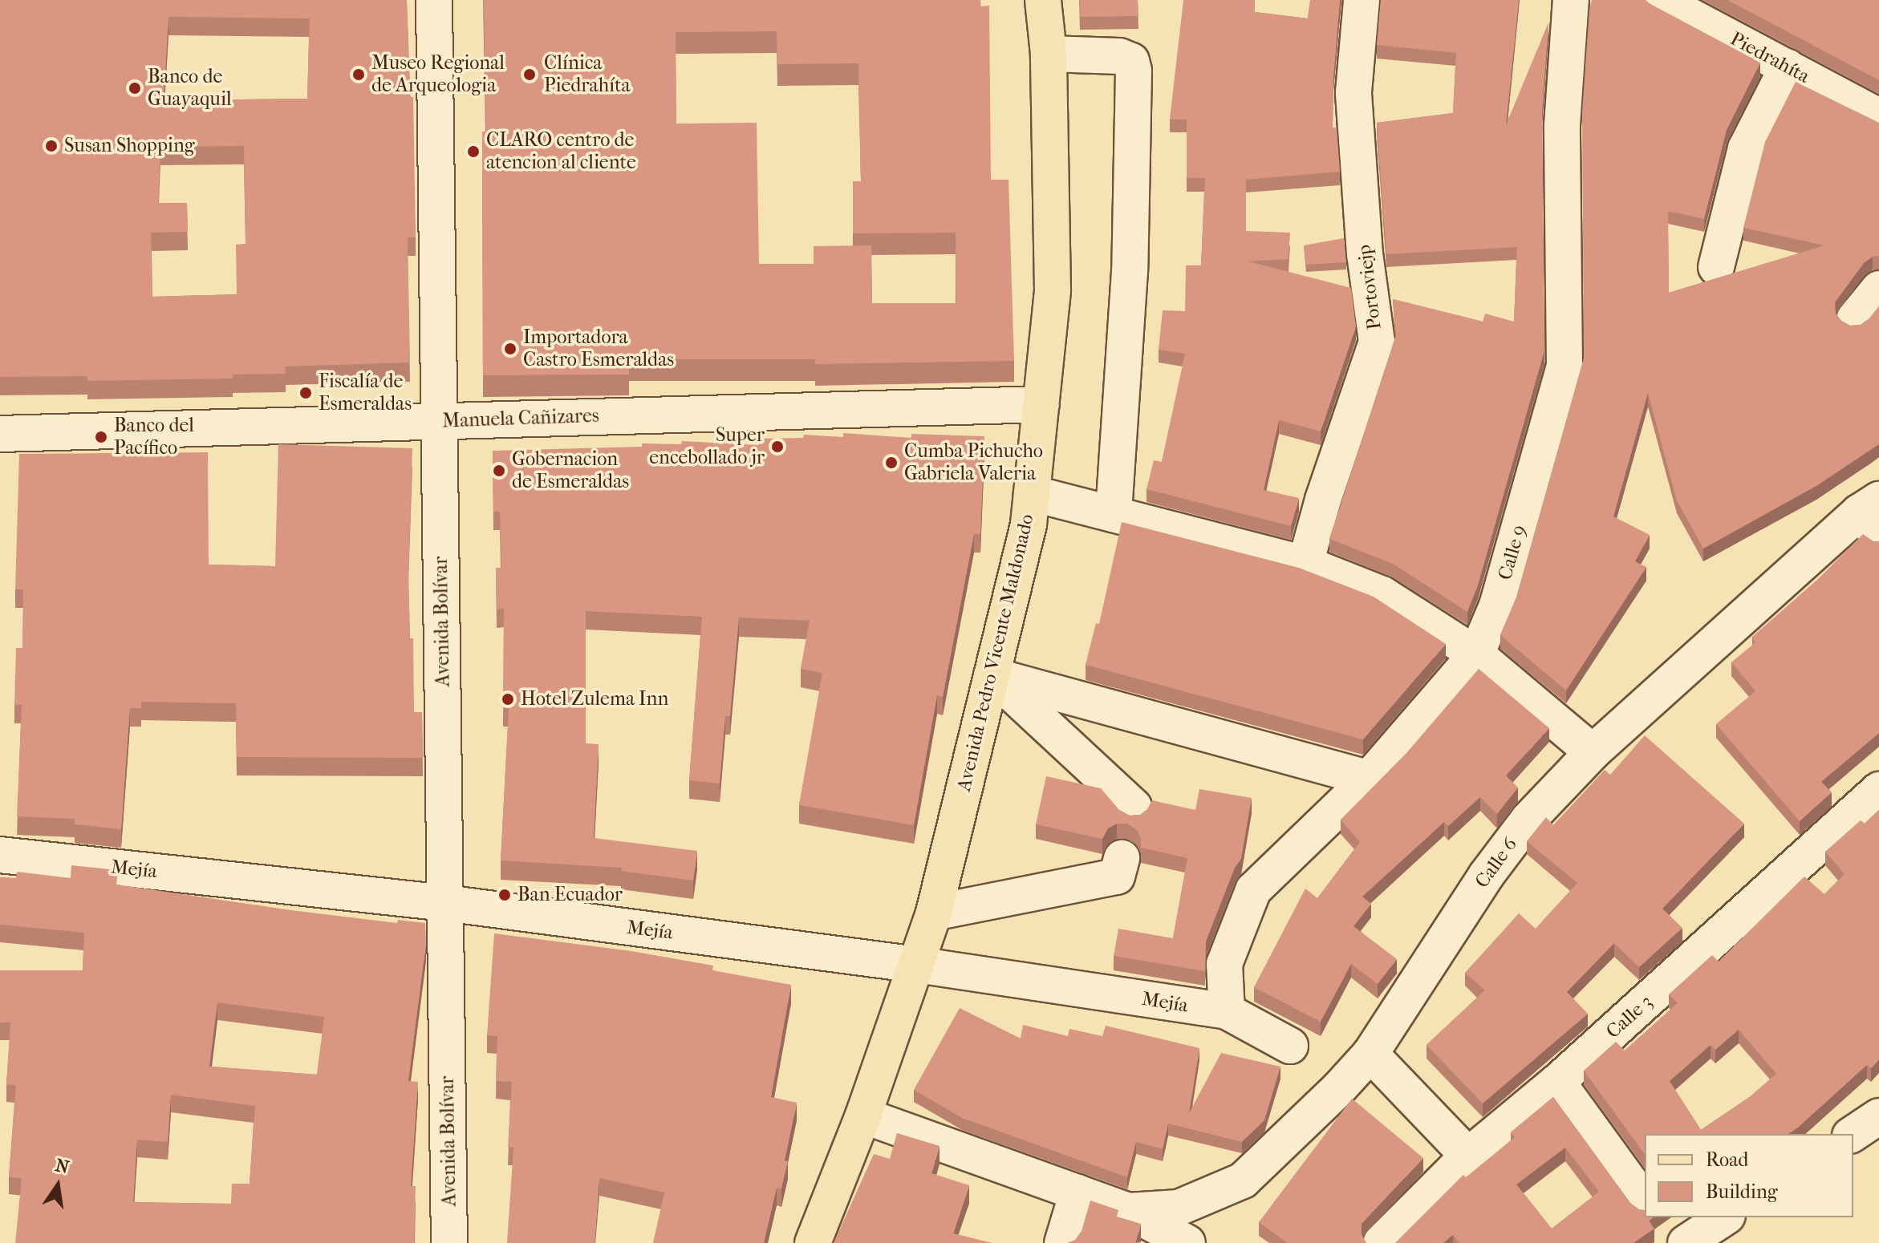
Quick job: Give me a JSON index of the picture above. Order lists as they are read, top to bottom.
{
  "streets": {
    "main road": ["Avenida Pedro Vicente Maldonado"],
    "street": [
      "Piedrahíta",
      "Portoviejp",
      "Manuela Cañizares",
      "Calle 9",
      "Avenida Bolívar",
      "Calle 6",
      "Mejía",
      "Calle 3"
    ]
  },
  "crossings": [
    ["Manuela Cañizares", "Avenida Bolívar"],
    ["Manuela Cañizares", "Avenida Pedro Vicente Maldonado"],
    ["Calle 9", "Mejía"],
    ["Avenida Bolívar", "Mejía"],
    ["Avenida Pedro Vicente Maldonado", "Mejía"]
  ],
  "places": [
    "Museo Regional de Arqueologia",
    "Clínica Piedrahíta",
    "Banco de Guayaquil",
    "Susan Shopping",
    "CLARO centro de atencion al cliente",
    "Importadora Castro Esmeraldas",
    "Fiscalía de Esmeraldas",
    "Banco del Pacífico",
    "Super encebollado jr",
    "Cumba Pichucho Gabriela Valeria",
    "Gobernacion de Esmeraldas",
    "Hotel Zulema Inn",
    "Ban Ecuador"
  ],
  "legend": ["Road", "Building"],
  "north": "top"
}
